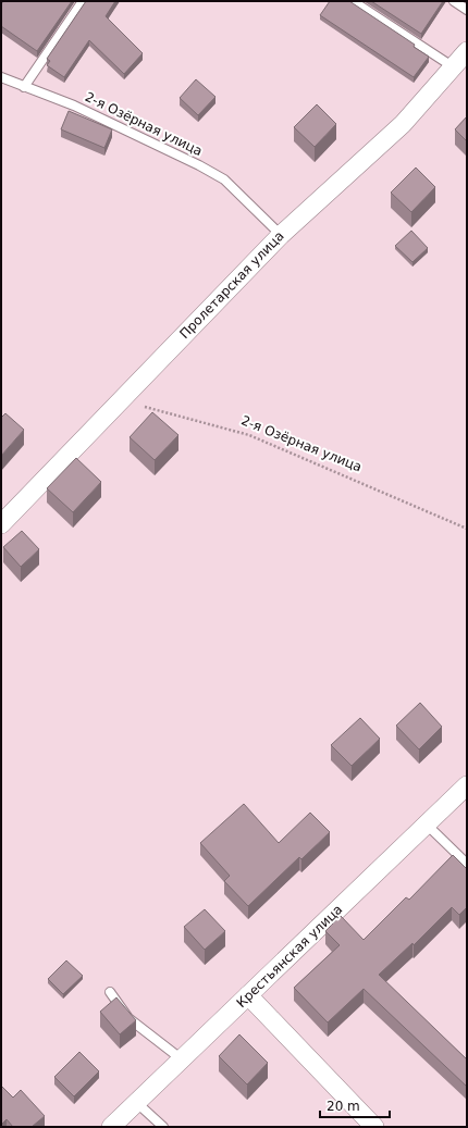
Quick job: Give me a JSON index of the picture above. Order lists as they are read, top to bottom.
{
  "streets": {
    "street": ["Пролетарская улица", "Крестьянская улица"],
    "lane": ["2-я Озёрная улица"]
  },
  "crossings": [
    ["2-я Озёрная улица", "Пролетарская улица"]
  ],
  "scale_bar": "20 m"
}
